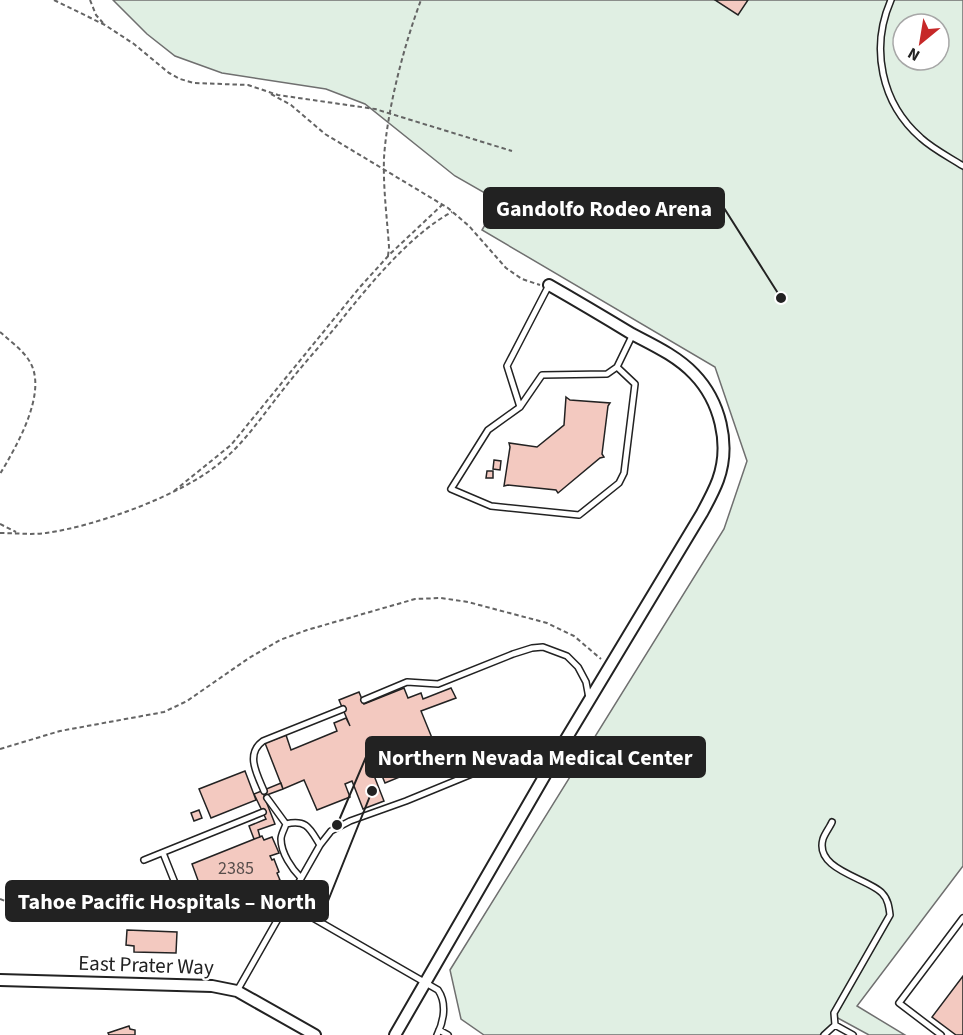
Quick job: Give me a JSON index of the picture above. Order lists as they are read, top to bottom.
{
  "streets": {
    "street": ["East Prater Way"]
  },
  "places": ["Gandolfo Rodeo Arena", "Tahoe Pacific Hospitals – North", "Northern Nevada Medical Center"],
  "house_numbers": ["2385"],
  "north": "bottom left"
}
